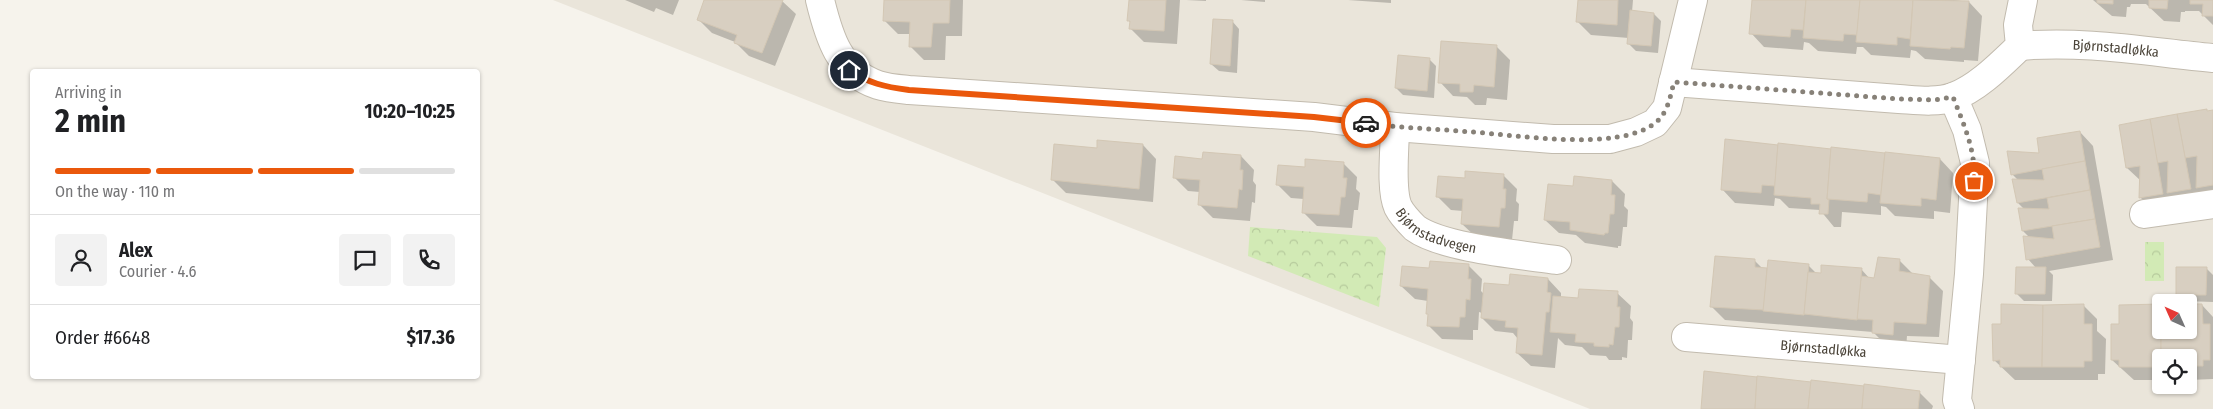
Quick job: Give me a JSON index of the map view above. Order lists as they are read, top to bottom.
{
  "streets": {
    "street": ["Bjørnstadløkka", "Bjørnstadvegen"]
  },
  "north": "top left",
  "page": {
    "heading": ["2 min", "Arriving in", "10:20–10:25"],
    "panel": [
      "Alex",
      "Courier · 4.6",
      "Order #6648",
      "$17.36"
    ],
    "bar": "On the way · 110 m"
  }
}
